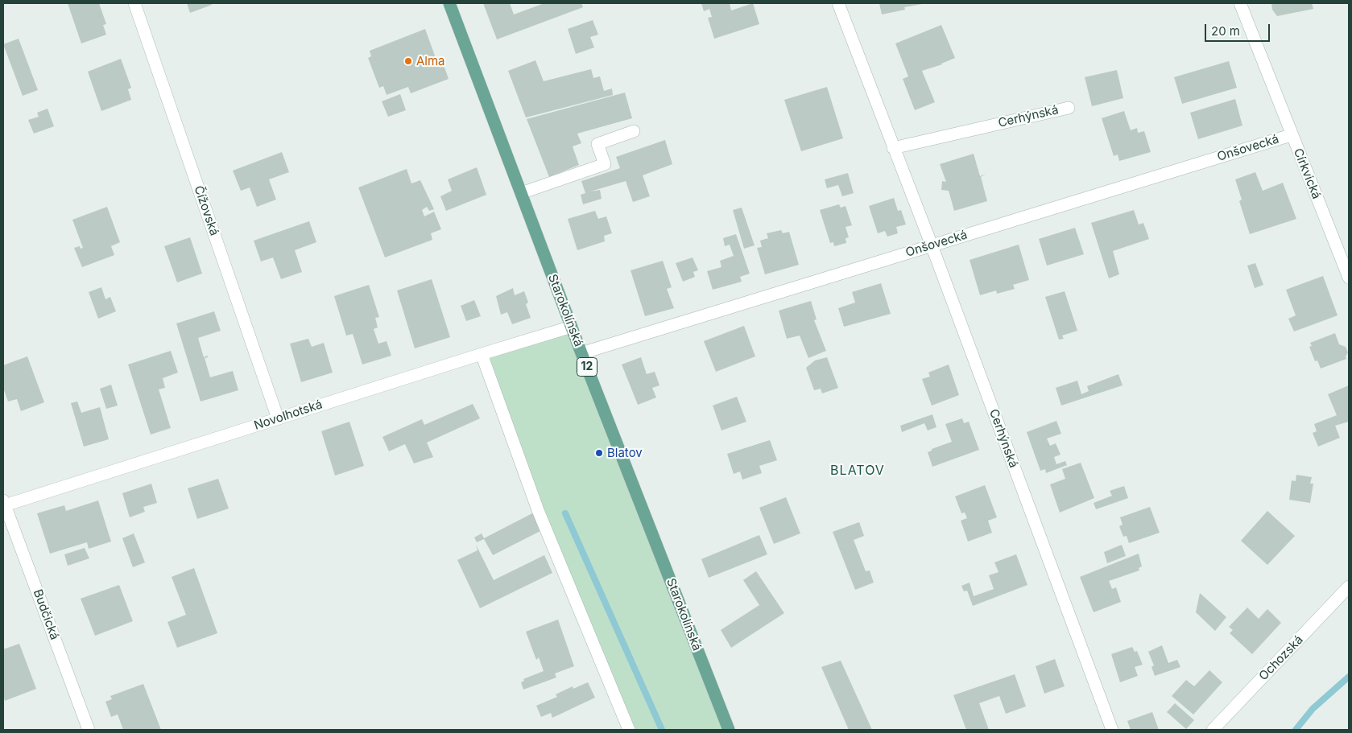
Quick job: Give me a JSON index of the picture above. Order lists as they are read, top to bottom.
{
  "streets": {
    "main road": ["Starokolínská", "12"],
    "street": [
      "Cerhýnská",
      "Onšovecká",
      "Církvická",
      "Čížovská",
      "Novolhotská",
      "Budčická",
      "Ochozská"
    ]
  },
  "crossings": [
    ["Cerhýnská", "Onšovecká"],
    ["Onšovecká", "Církvická"],
    ["Onšovecká", "Starokolínská"],
    ["Čížovská", "Novolhotská"],
    ["Starokolínská", "Novolhotská"],
    ["Novolhotská", "Budčická"]
  ],
  "districts": ["BLATOV"],
  "places": ["Alma", "Blatov"],
  "scale_bar": "20 m"
}
